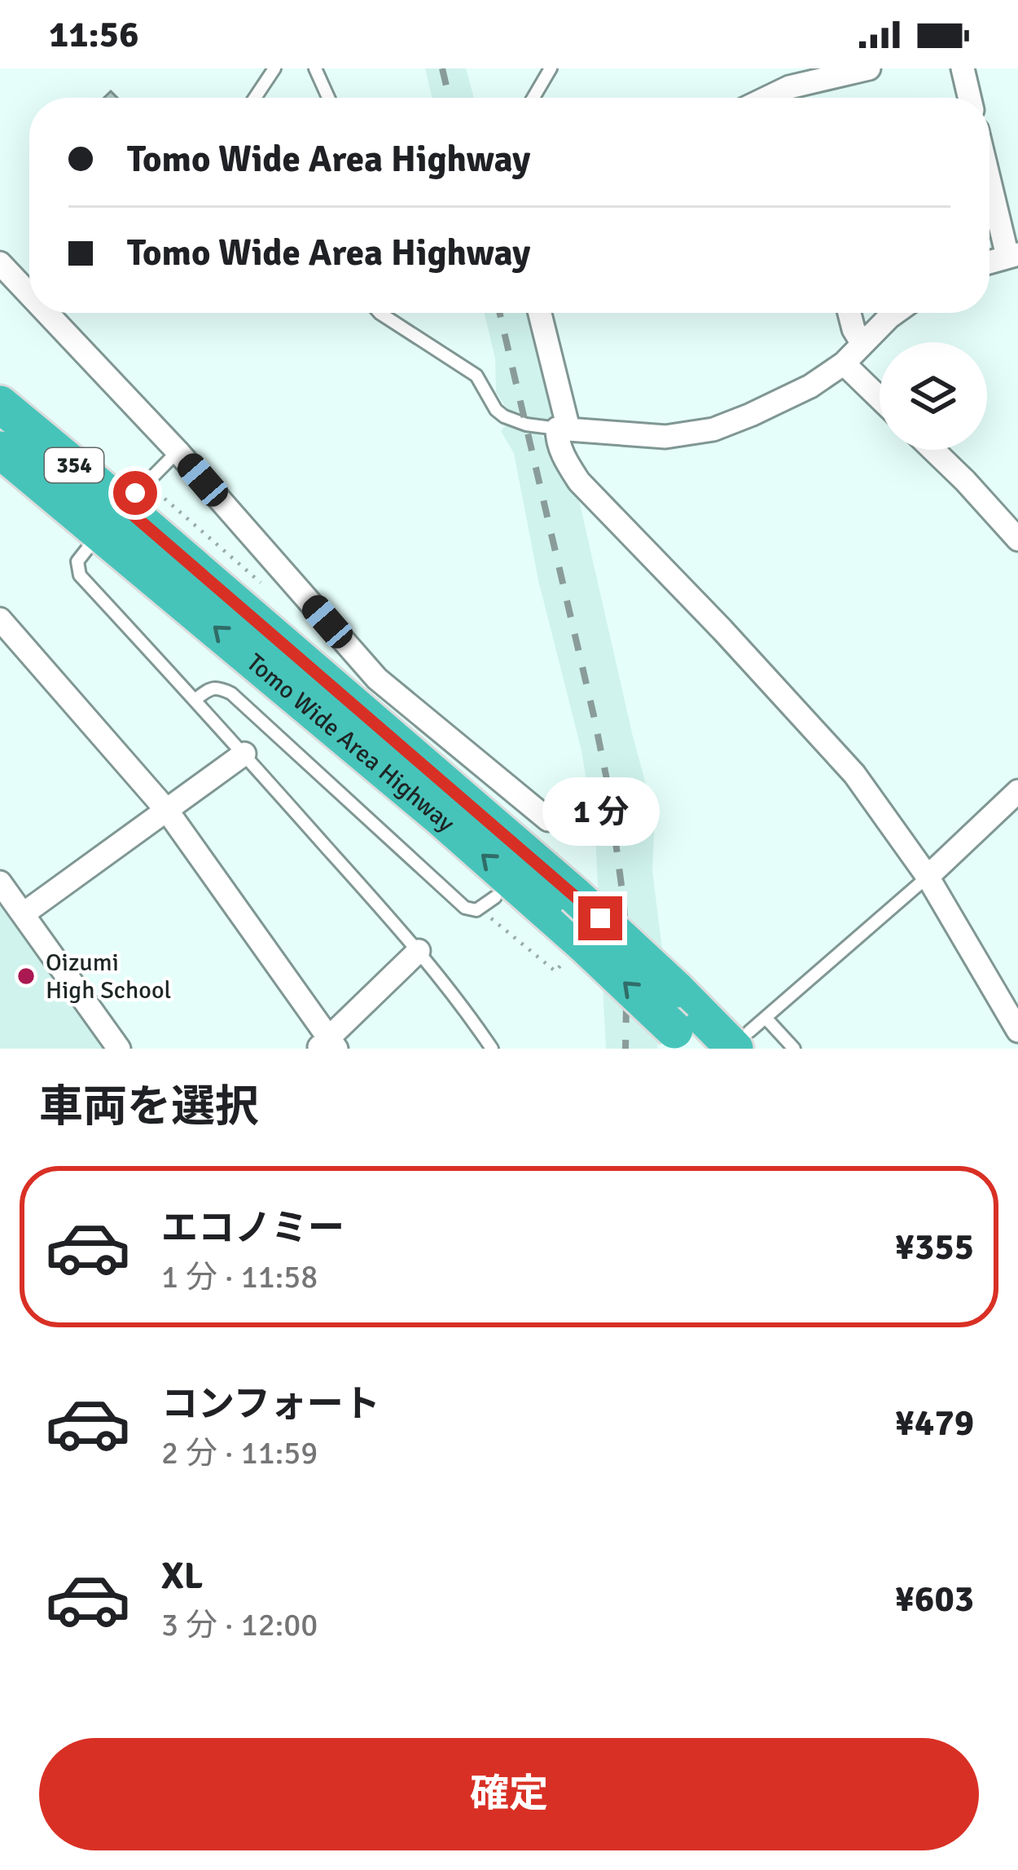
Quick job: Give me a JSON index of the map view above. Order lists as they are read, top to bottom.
{
  "streets": {
    "highway": ["354", "Tomo Wide Area Highway"]
  },
  "places": ["Oizumi High School"],
  "page": {
    "status": "11:56",
    "banner": ["Tomo Wide Area Highway", "Tomo Wide Area Highway"],
    "bubble": "1 分",
    "heading": "車両を選択",
    "list": [
      {
        "name": "エコノミー",
        "note": "1 分 · 11:58",
        "value": "¥355"
      },
      {
        "name": "コンフォート",
        "note": "2 分 · 11:59",
        "value": "¥479"
      },
      {
        "name": "XL",
        "note": "3 分 · 12:00",
        "value": "¥603"
      }
    ],
    "buttons": "確定"
  }
}
